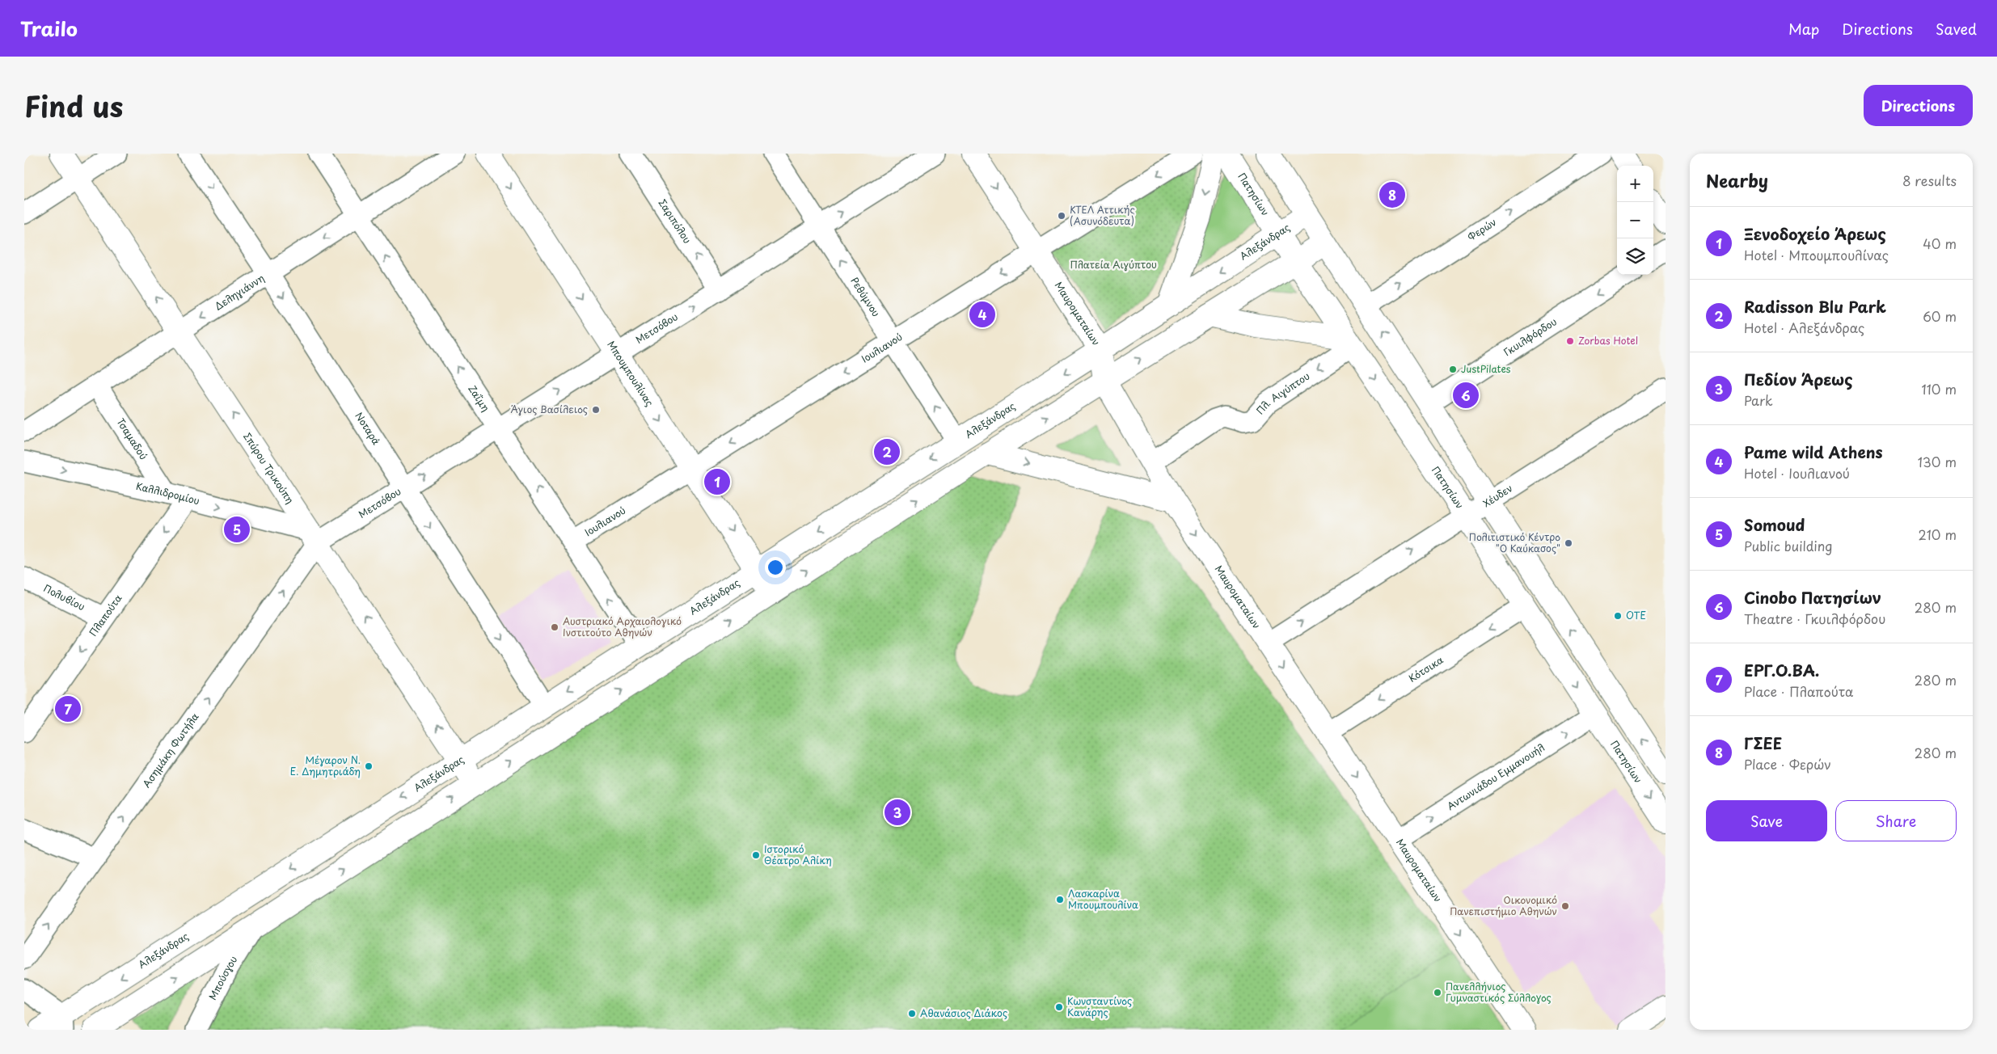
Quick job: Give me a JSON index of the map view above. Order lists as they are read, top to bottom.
{
  "streets": {
    "main road": [
      "Πατησίων",
      "Αλεξάνδρας",
      "Μαυροματαίων",
      "Μπουμπουλίνας",
      "Σπύρου Τρικούπη"
    ],
    "street": [
      "Σαριπόλου",
      "Φερών",
      "Δεληγιάννη",
      "Ρεθύμνου",
      "Μετσόβου",
      "Γκυιλφόρδου",
      "Ιουλιανού",
      "Πλ. Αιγύπτου",
      "Ζαΐμη",
      "Νοταρά",
      "Τσαμαδού",
      "Καλλιδρομίου",
      "Χέυδεν",
      "Πολυβίου",
      "Πλαπούτα",
      "Κότσικα",
      "Ασημάκη Φωτήλα",
      "Αντωνιάδου Εμμανουήλ",
      "Μπούσγου"
    ]
  },
  "crossings": [
    ["Πατησίων", "Αλεξάνδρας"],
    ["Πατησίων", "Πλ. Αιγύπτου"],
    ["Πατησίων", "Χέυδεν"],
    ["Πατησίων", "Κότσικα"],
    ["Πατησίων", "Αντωνιάδου Εμμανουήλ"],
    ["Σαριπόλου", "Μετσόβου"],
    ["Αλεξάνδρας", "Ρεθύμνου"],
    ["Αλεξάνδρας", "Μαυροματαίων"],
    ["Αλεξάνδρας", "Μπουμπουλίνας"],
    ["Αλεξάνδρας", "Ζαΐμη"],
    ["Αλεξάνδρας", "Νοταρά"],
    ["Αλεξάνδρας", "Σπύρου Τρικούπη"],
    ["Δεληγιάννη", "Ζαΐμη"],
    ["Δεληγιάννη", "Νοταρά"],
    ["Δεληγιάννη", "Τσαμαδού"],
    ["Δεληγιάννη", "Σπύρου Τρικούπη"],
    ["Ρεθύμνου", "Μετσόβου"],
    ["Ρεθύμνου", "Ιουλιανού"],
    ["Μαυροματαίων", "Ιουλιανού"],
    ["Μαυροματαίων", "Πλ. Αιγύπτου"],
    ["Μαυροματαίων", "Χέυδεν"],
    ["Μαυροματαίων", "Κότσικα"],
    ["Μαυροματαίων", "Αντωνιάδου Εμμανουήλ"],
    ["Μετσόβου", "Μπουμπουλίνας"],
    ["Μετσόβου", "Ζαΐμη"],
    ["Μετσόβου", "Νοταρά"],
    ["Μετσόβου", "Σπύρου Τρικούπη"],
    ["Μετσόβου", "Καλλιδρομίου"],
    ["Μετσόβου", "Ασημάκη Φωτήλα"],
    ["Ιουλιανού", "Μπουμπουλίνας"],
    ["Ιουλιανού", "Ζαΐμη"],
    ["Τσαμαδού", "Καλλιδρομίου"],
    ["Σπύρου Τρικούπη", "Καλλιδρομίου"],
    ["Σπύρου Τρικούπη", "Ασημάκη Φωτήλα"],
    ["Καλλιδρομίου", "Πλαπούτα"],
    ["Καλλιδρομίου", "Ασημάκη Φωτήλα"],
    ["Πολυβίου", "Πλαπούτα"]
  ],
  "one_way": [
    "Σαριπόλου",
    "Φερών",
    "Δεληγιάννη",
    "Ρεθύμνου",
    "Μαυροματαίων",
    "Μετσόβου",
    "Γκυιλφόρδου",
    "Ιουλιανού",
    "Μπουμπουλίνας",
    "Πλ. Αιγύπτου",
    "Ζαΐμη",
    "Νοταρά",
    "Σπύρου Τρικούπη",
    "Καλλιδρομίου",
    "Χέυδεν",
    "Πλαπούτα",
    "Κότσικα",
    "Ασημάκη Φωτήλα",
    "Αντωνιάδου Εμμανουήλ"
  ],
  "parks": ["Πλατεία Αιγύπτου"],
  "places": [
    "ΚΤΕΛ Αττικής (Ασυνόδευτα)",
    "Zorbas Hotel",
    "JustPilates",
    "Άγιος Βασίλειος",
    "Πολιτιστικό Κέντρο \"Ο Καύκασος\"",
    "ΟΤΕ",
    "Αυστριακό Αρχαιολογικό Ινστιτούτο Αθηνών",
    "Μέγαρον Ν. Ε. Δημητριάδη",
    "Ιστορικό Θέατρο Αλίκη",
    "Λασκαρίνα Μπουμπουλίνα",
    "Οικονομικό Πανεπιστήμιο Αθηνών",
    "Πανελλήνιος Γυμναστικός Σύλλογος",
    "Κωνσταντίνος Κανάρης",
    "Αθανάσιος Διάκος"
  ],
  "page": {
    "header": "Trailo",
    "nav": ["Map", "Directions", "Saved"],
    "title": "Find us",
    "buttons": [
      "Directions",
      ["Save", "Share"]
    ],
    "heading": ["Nearby", "8 results"],
    "map_buttons": ["+", "−"],
    "pins": [
      "8",
      "4",
      "6",
      "2",
      "1",
      "5",
      "7",
      "3"
    ],
    "list": [
      {
        "mark": "1",
        "name": "Ξενοδοχείο Άρεως",
        "note": "Hotel · Μπουμπουλίνας",
        "value": "40 m"
      },
      {
        "mark": "2",
        "name": "Radisson Blu Park",
        "note": "Hotel · Αλεξάνδρας",
        "value": "60 m"
      },
      {
        "mark": "3",
        "name": "Πεδίον Άρεως",
        "note": "Park",
        "value": "110 m"
      },
      {
        "mark": "4",
        "name": "Pame wild Athens",
        "note": "Hotel · Ιουλιανού",
        "value": "130 m"
      },
      {
        "mark": "5",
        "name": "Somoud",
        "note": "Public building",
        "value": "210 m"
      },
      {
        "mark": "6",
        "name": "Cinobo Πατησίων",
        "note": "Theatre · Γκυιλφόρδου",
        "value": "280 m"
      },
      {
        "mark": "7",
        "name": "ΕΡΓ.Ο.ΒΑ.",
        "note": "Place · Πλαπούτα",
        "value": "280 m"
      },
      {
        "mark": "8",
        "name": "ΓΣΕΕ",
        "note": "Place · Φερών",
        "value": "280 m"
      }
    ]
  }
}
